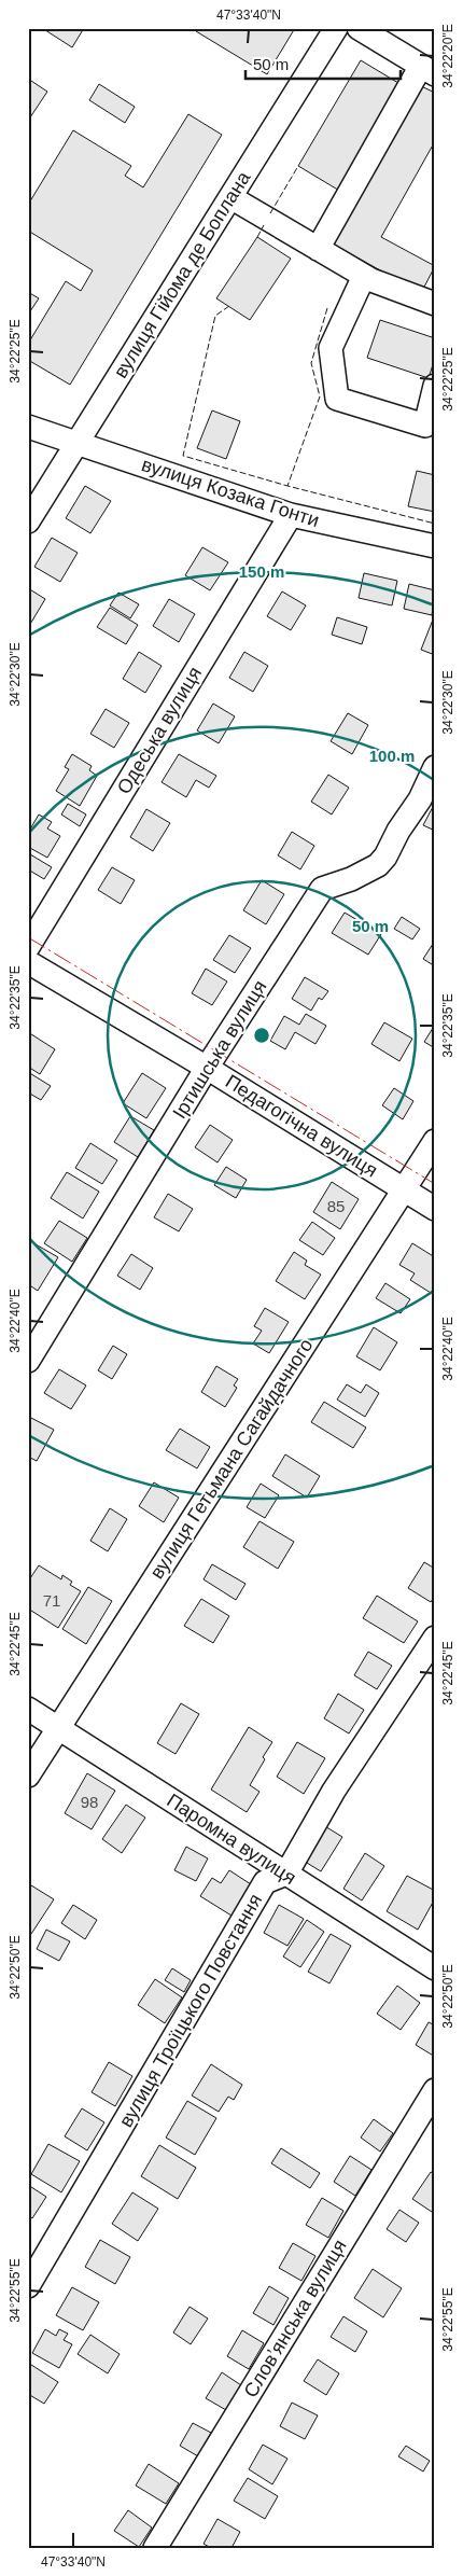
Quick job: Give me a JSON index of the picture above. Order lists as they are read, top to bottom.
{
  "streets": {
    "street": [
      "вулиця Гійома де Боплана",
      "вулиця Козака Гонти",
      "Одеська вулиця",
      "Іртишська вулиця",
      "Педагогічна вулиця",
      "вулиця Гетьмана Сагайдачного",
      "Паромна вулиця",
      "вулиця Троїцького Повстання",
      "Словʼянська вулиця"
    ]
  },
  "crossings": [
    ["вулиця Гійома де Боплана", "вулиця Козака Гонти"],
    ["вулиця Козака Гонти", "Одеська вулиця"],
    ["Іртишська вулиця", "Педагогічна вулиця"],
    ["Педагогічна вулиця", "вулиця Гетьмана Сагайдачного"],
    ["вулиця Гетьмана Сагайдачного", "Паромна вулиця"],
    ["Паромна вулиця", "вулиця Троїцького Повстання"]
  ],
  "house_numbers": ["85", "71", "98"],
  "scale_bar": "50 m",
  "coordinates": [
    "47°33'40\"N",
    "34°22'20\"E",
    "34°22'25\"E",
    "34°22'30\"E",
    "34°22'35\"E",
    "34°22'40\"E",
    "34°22'45\"E",
    "34°22'50\"E",
    "34°22'55\"E"
  ],
  "rings": ["150 m", "100 m", "50 m"]
}
